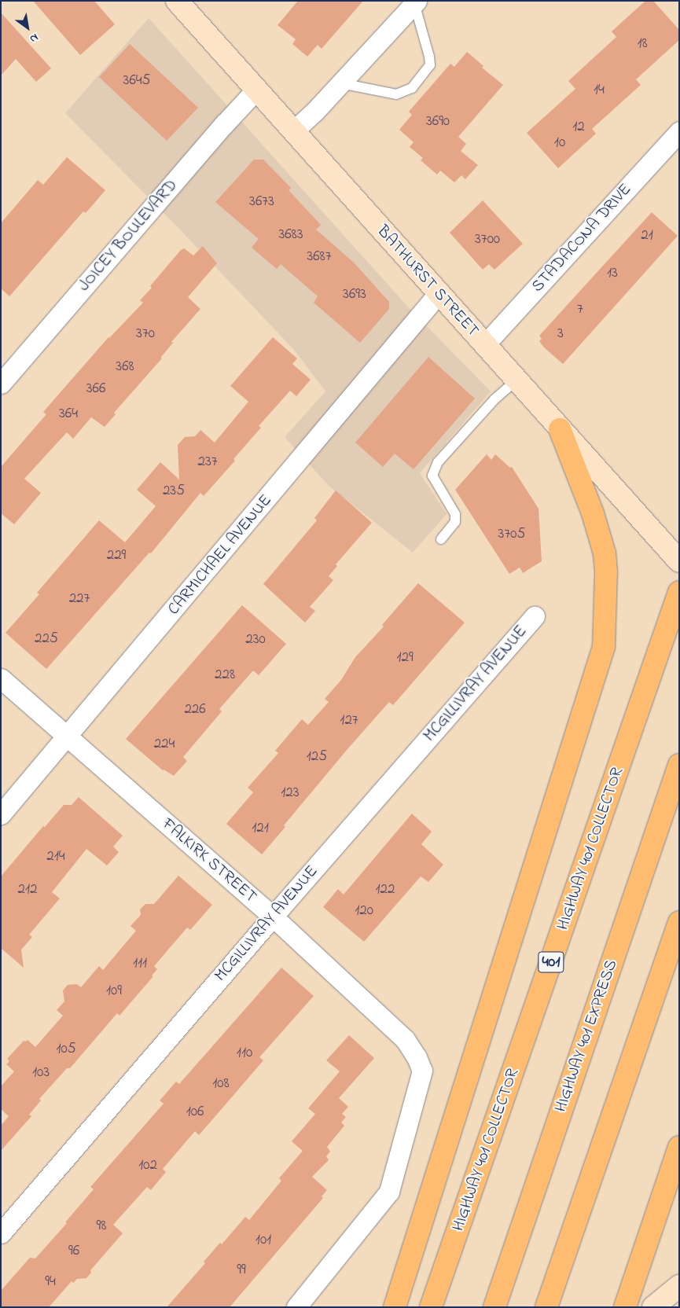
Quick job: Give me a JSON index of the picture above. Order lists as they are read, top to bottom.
{
  "streets": {
    "highway": ["HIGHWAY 401 COLLECTOR", "401", "HIGHWAY 401 EXPRESS"],
    "main road": ["BATHURST STREET"],
    "street": [
      "JOICEY BOULEVARD",
      "STADACONA DRIVE",
      "CARMICHAEL AVENUE",
      "MCGILLIVRAY AVENUE",
      "FALKIRK STREET"
    ]
  },
  "crossings": [
    ["JOICEY BOULEVARD", "BATHURST STREET"],
    ["STADACONA DRIVE", "BATHURST STREET"],
    ["BATHURST STREET", "CARMICHAEL AVENUE"],
    ["CARMICHAEL AVENUE", "FALKIRK STREET"],
    ["MCGILLIVRAY AVENUE", "FALKIRK STREET"]
  ],
  "house_numbers": [
    "18",
    "3645",
    "14",
    "3690",
    "12",
    "10",
    "3673",
    "3683",
    "21",
    "3700",
    "3687",
    "13",
    "3693",
    "7",
    "370",
    "3",
    "368",
    "366",
    "364",
    "237",
    "235",
    "3705",
    "229",
    "227",
    "225",
    "230",
    "129",
    "228",
    "226",
    "127",
    "224",
    "125",
    "123",
    "121",
    "214",
    "212",
    "122",
    "120",
    "111",
    "109",
    "105",
    "110",
    "103",
    "108",
    "106",
    "102",
    "98",
    "101",
    "96",
    "99",
    "94"
  ],
  "north": "bottom right"
}
